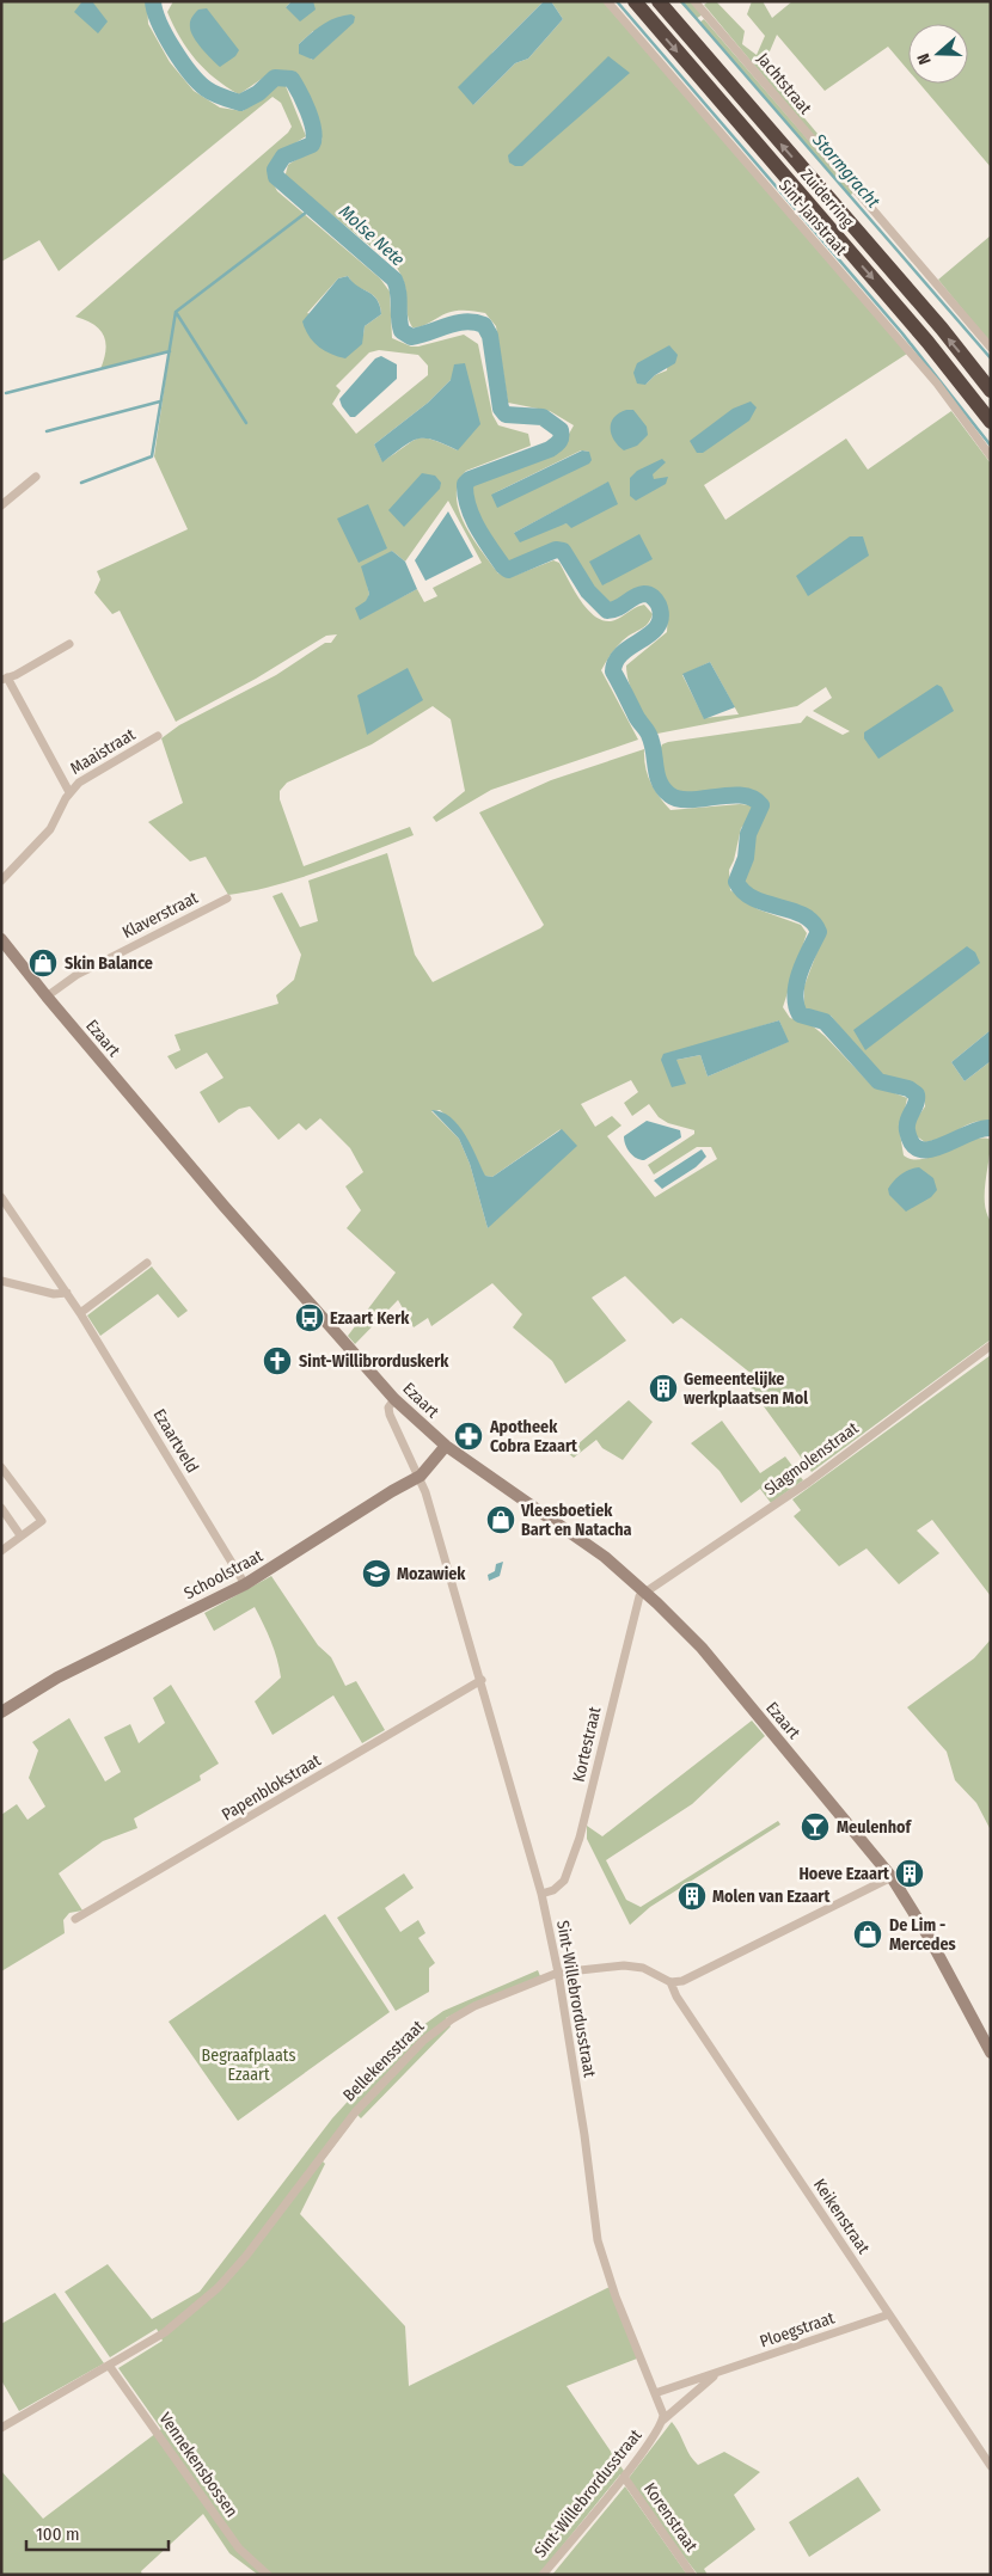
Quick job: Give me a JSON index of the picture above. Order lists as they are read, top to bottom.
{
  "streets": {
    "highway": ["Zuiderring"],
    "main road": ["Ezaart", "Schoolstraat"],
    "street": [
      "Jachtstraat",
      "Sint-Janstraat",
      "Maaistraat",
      "Klaverstraat",
      "Ezaartveld",
      "Slagmolenstraat",
      "Kortestraat",
      "Papenblokstraat",
      "Sint-Willebrordusstraat",
      "Bellekensstraat",
      "Keikenstraat",
      "Ploegstraat",
      "Vennekensbossen",
      "Korenstraat"
    ]
  },
  "crossings": [
    ["Klaverstraat", "Ezaart"],
    ["Ezaart", "Slagmolenstraat"],
    ["Ezaart", "Schoolstraat"],
    ["Ezaart", "Kortestraat"],
    ["Ezaart", "Sint-Willebrordusstraat"],
    ["Ezaartveld", "Schoolstraat"],
    ["Slagmolenstraat", "Kortestraat"],
    ["Schoolstraat", "Sint-Willebrordusstraat"],
    ["Kortestraat", "Sint-Willebrordusstraat"],
    ["Papenblokstraat", "Sint-Willebrordusstraat"],
    ["Sint-Willebrordusstraat", "Bellekensstraat"],
    ["Sint-Willebrordusstraat", "Ploegstraat"],
    ["Sint-Willebrordusstraat", "Korenstraat"],
    ["Bellekensstraat", "Keikenstraat"],
    ["Bellekensstraat", "Vennekensbossen"],
    ["Keikenstraat", "Ploegstraat"]
  ],
  "water": ["Stormgracht", "Molse Nete"],
  "parks": ["Begraafplaats Ezaart"],
  "places": {
    "shop": ["Skin Balance", "Vleesboetiek Bart en Natacha", "De Lim - Mercedes"],
    "bus stop": ["Ezaart Kerk"],
    "church": ["Sint-Willibrorduskerk"],
    "building": ["Gemeentelijke werkplaatsen Mol", "Hoeve Ezaart", "Molen van Ezaart"],
    "pharmacy": ["Apotheek Cobra Ezaart"],
    "school or university": ["Mozawiek"],
    "bar": ["Meulenhof"]
  },
  "scale_bar": "100 m",
  "north": "left"
}
